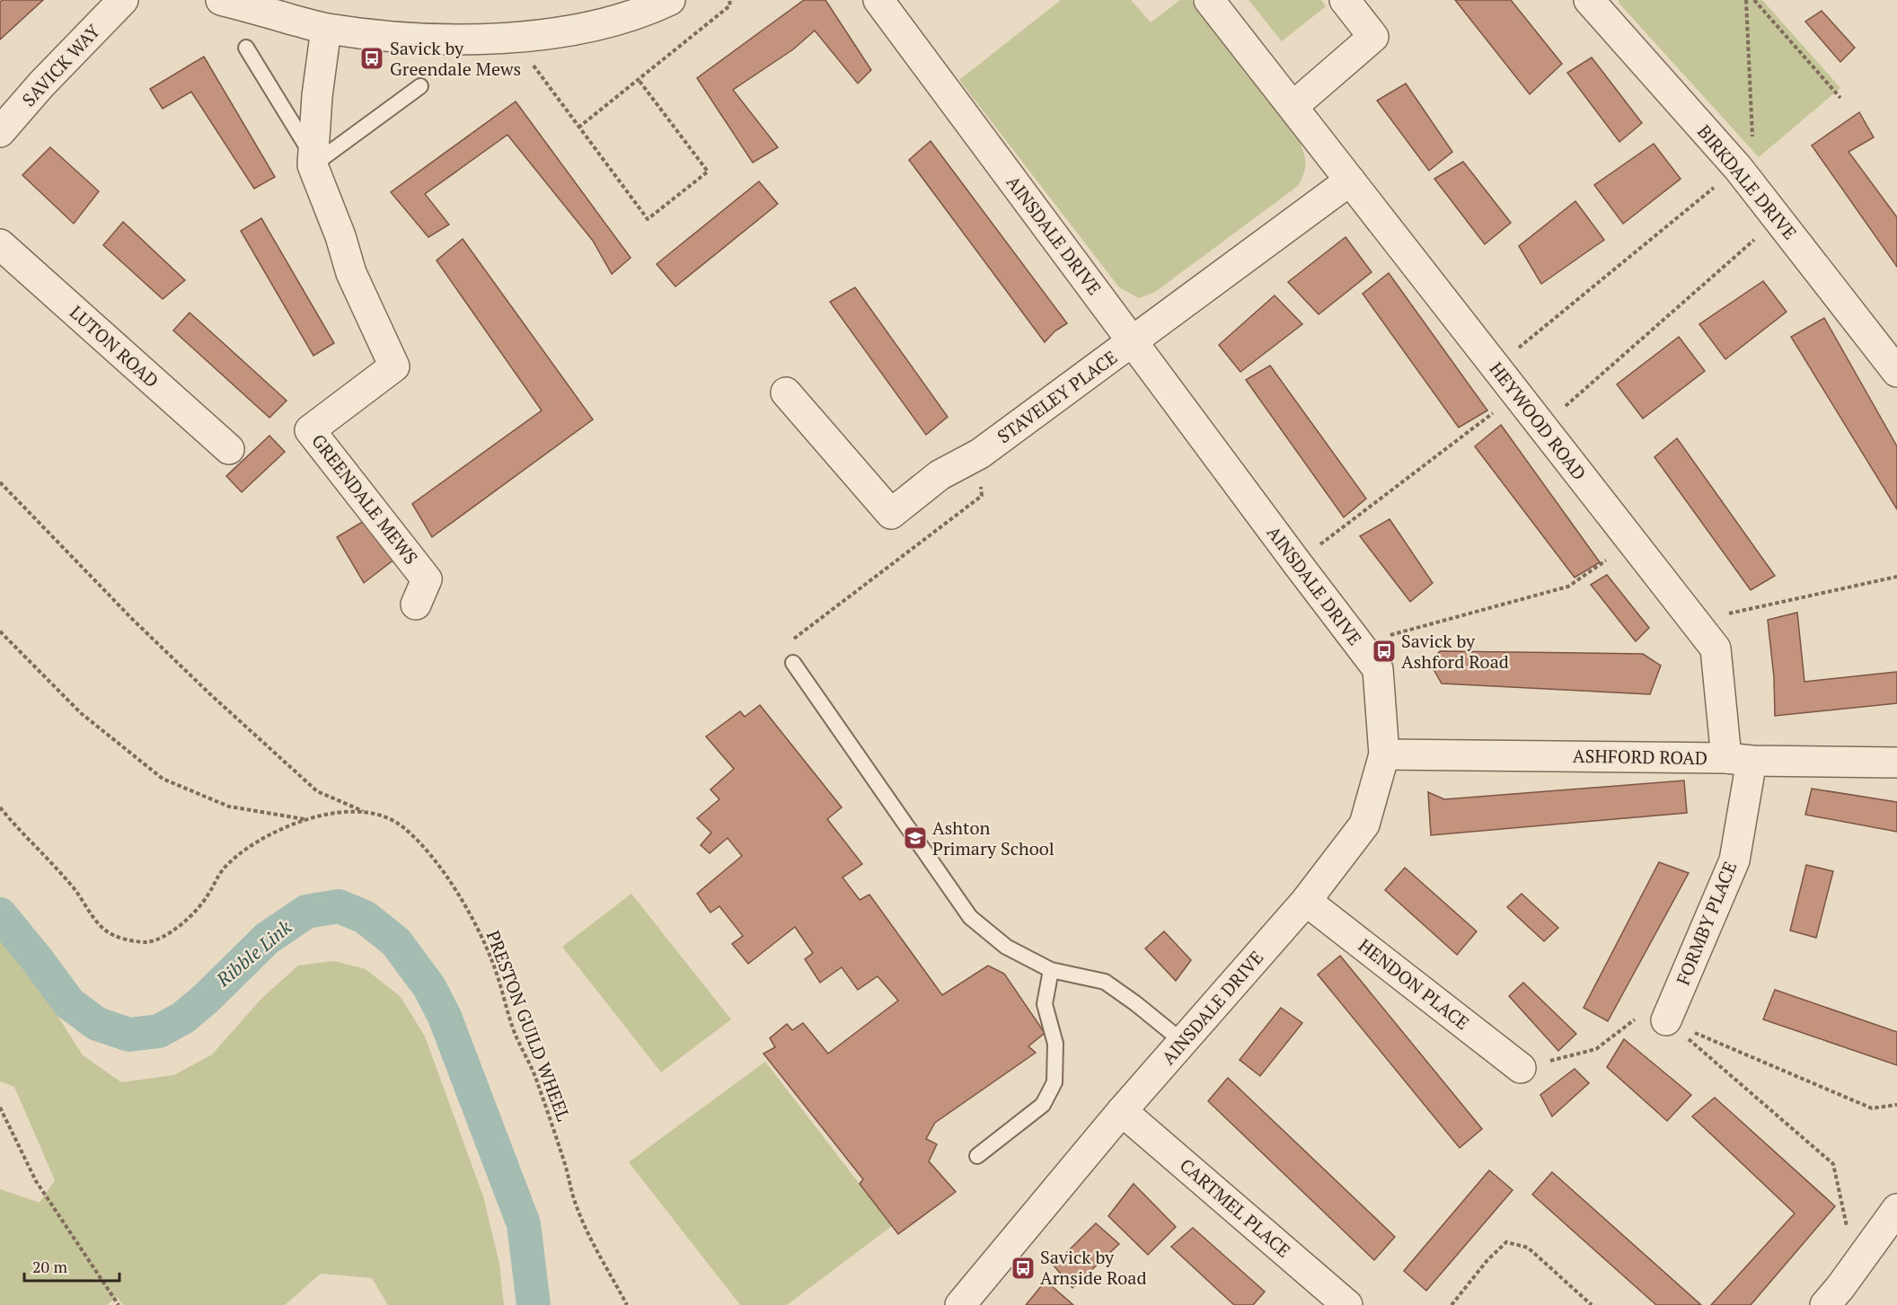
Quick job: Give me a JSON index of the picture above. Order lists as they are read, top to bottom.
{
  "streets": {
    "street": [
      "SAVICK WAY",
      "BIRKDALE DRIVE",
      "AINSDALE DRIVE",
      "LUTON ROAD",
      "STAVELEY PLACE",
      "HEYWOOD ROAD",
      "GREENDALE MEWS",
      "ASHFORD ROAD",
      "FORMBY PLACE",
      "HENDON PLACE",
      "CARTMEL PLACE"
    ],
    "path": ["PRESTON GUILD WHEEL"]
  },
  "crossings": [
    ["AINSDALE DRIVE", "STAVELEY PLACE"],
    ["AINSDALE DRIVE", "ASHFORD ROAD"],
    ["AINSDALE DRIVE", "HENDON PLACE"],
    ["AINSDALE DRIVE", "CARTMEL PLACE"],
    ["STAVELEY PLACE", "HEYWOOD ROAD"],
    ["HEYWOOD ROAD", "ASHFORD ROAD"],
    ["HEYWOOD ROAD", "FORMBY PLACE"],
    ["ASHFORD ROAD", "FORMBY PLACE"]
  ],
  "water": ["Ribble Link"],
  "places": {
    "bus stop": ["Savick by Greendale Mews", "Savick by Ashford Road", "Savick by Arnside Road"],
    "school or university": ["Ashton Primary School"]
  },
  "scale_bar": "20 m"
}
